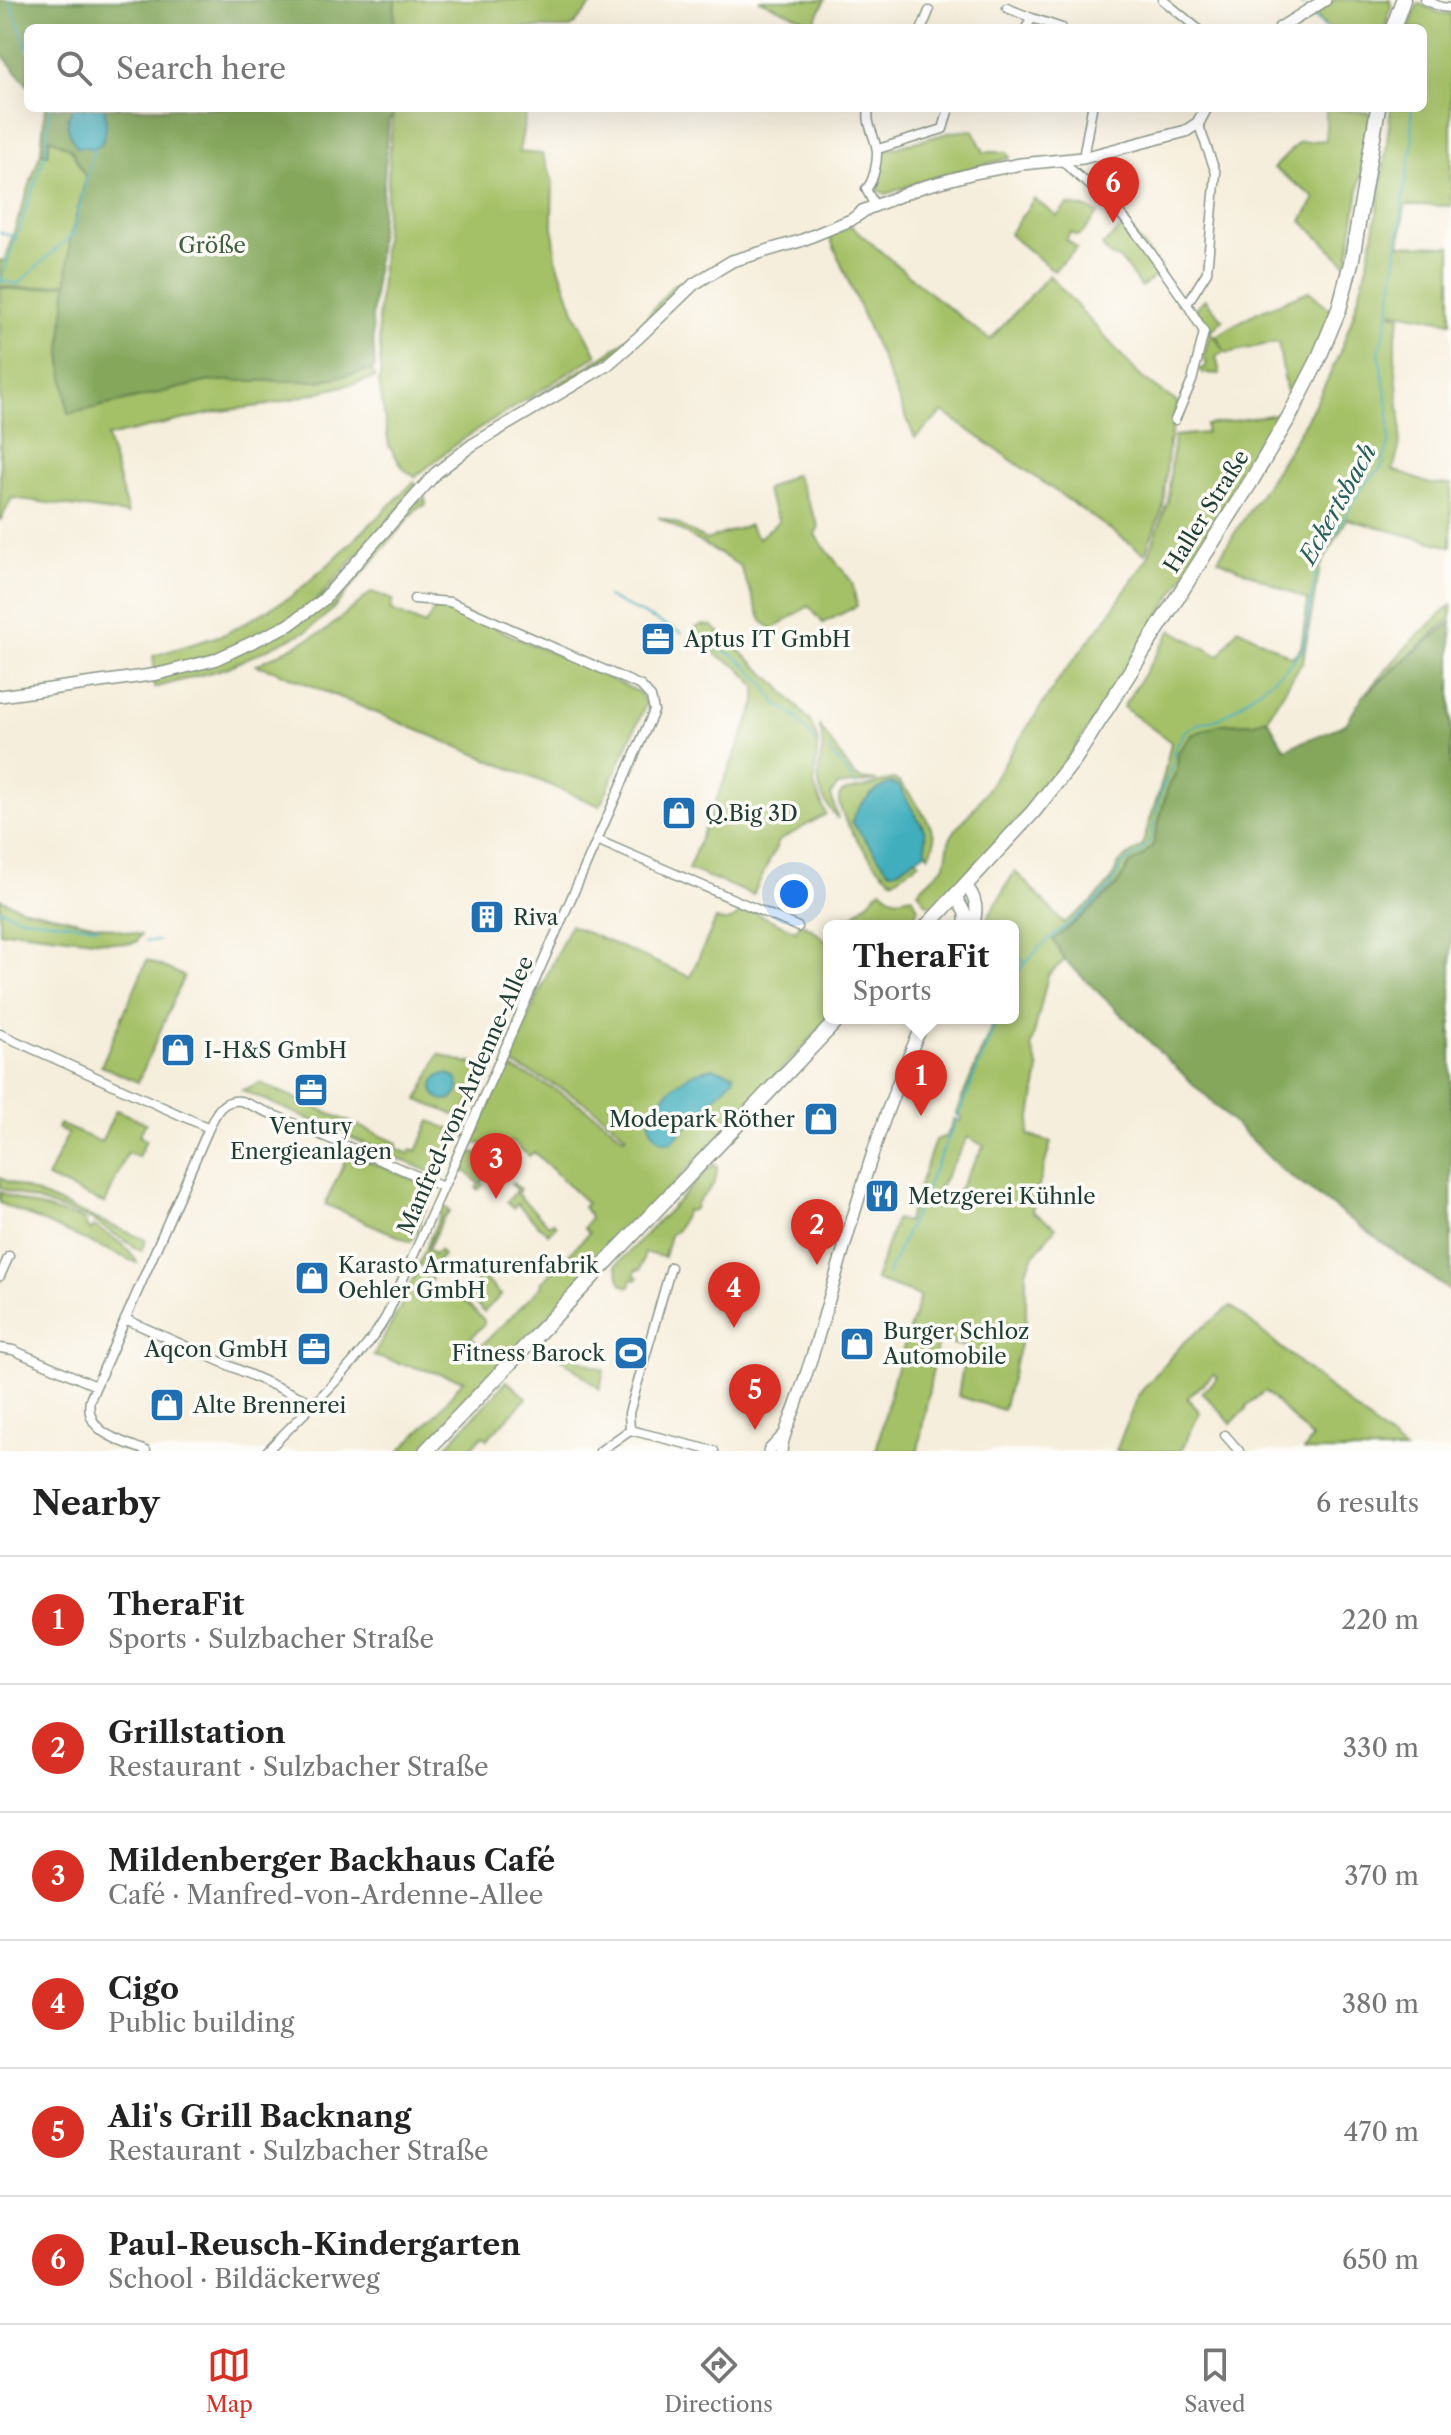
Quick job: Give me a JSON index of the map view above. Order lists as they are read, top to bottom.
{
  "streets": {
    "main road": ["Haller Straße"],
    "street": ["Manfred-von-Ardenne-Allee"]
  },
  "water": ["Eckertsbach"],
  "parks": ["Größe"],
  "places": {
    "office": ["Aptus IT GmbH", "Ventury Energieanlagen", "Aqcon GmbH"],
    "shop": [
      "Q.Big 3D",
      "I-H&S GmbH",
      "Modepark Röther",
      "Karasto Armaturenfabrik Oehler GmbH",
      "Burger Schloz Automobile",
      "Alte Brennerei"
    ],
    "building": ["Riva"],
    "restaurant": ["Metzgerei Kühnle"],
    "sports": ["Fitness Barock"]
  },
  "page": {
    "search": "Search here",
    "pins": [
      "6",
      "1",
      "3",
      "2",
      "4",
      "5"
    ],
    "popup": ["TheraFit", "Sports"],
    "heading": ["Nearby", "6 results"],
    "list": [
      {
        "mark": "1",
        "name": "TheraFit",
        "note": "Sports · Sulzbacher Straße",
        "value": "220 m"
      },
      {
        "mark": "2",
        "name": "Grillstation",
        "note": "Restaurant · Sulzbacher Straße",
        "value": "330 m"
      },
      {
        "mark": "3",
        "name": "Mildenberger Backhaus Café",
        "note": "Café · Manfred-von-Ardenne-Allee",
        "value": "370 m"
      },
      {
        "mark": "4",
        "name": "Cigo",
        "note": "Public building",
        "value": "380 m"
      },
      {
        "mark": "5",
        "name": "Ali's Grill Backnang",
        "note": "Restaurant · Sulzbacher Straße",
        "value": "470 m"
      },
      {
        "mark": "6",
        "name": "Paul-Reusch-Kindergarten",
        "note": "School · Bildäckerweg",
        "value": "650 m"
      }
    ],
    "nav": ["Map", "Directions", "Saved"]
  }
}
